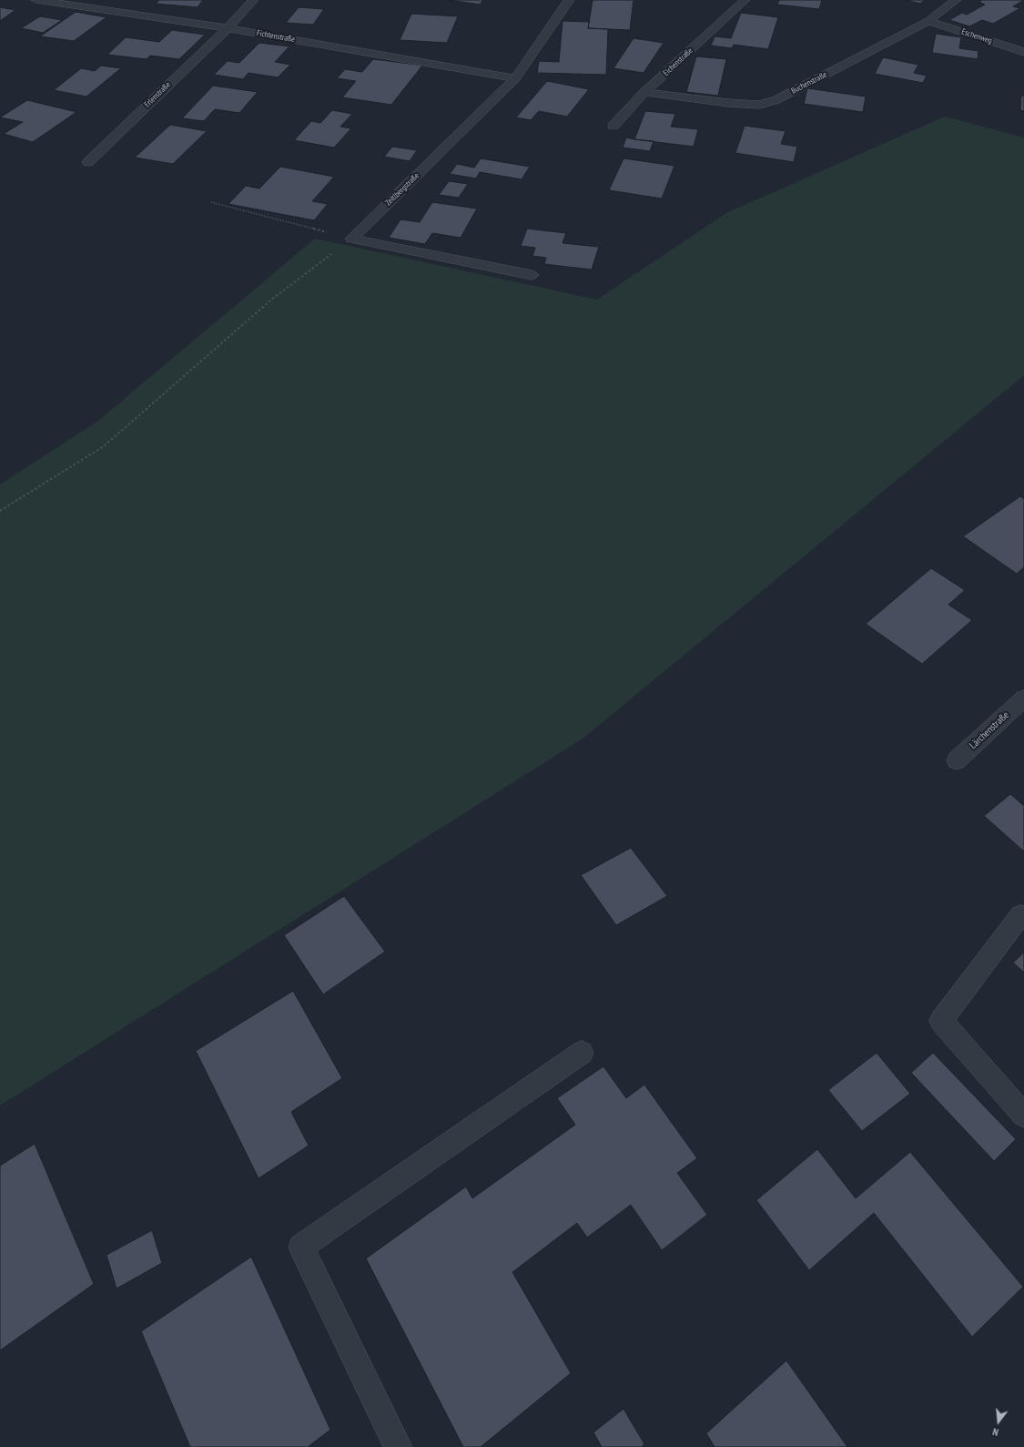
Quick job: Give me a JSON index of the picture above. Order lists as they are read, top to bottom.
{
  "streets": {
    "street": [
      "Fichtenstraße",
      "Eschenweg",
      "Eichenstraße",
      "Buchenstraße",
      "Erlenstraße",
      "Zeitlbergstraße",
      "Lärchenstraße"
    ]
  },
  "crossings": [
    ["Fichtenstraße", "Erlenstraße"],
    ["Fichtenstraße", "Zeitlbergstraße"],
    ["Eschenweg", "Buchenstraße"],
    ["Eichenstraße", "Buchenstraße"]
  ],
  "north": "bottom"
}
